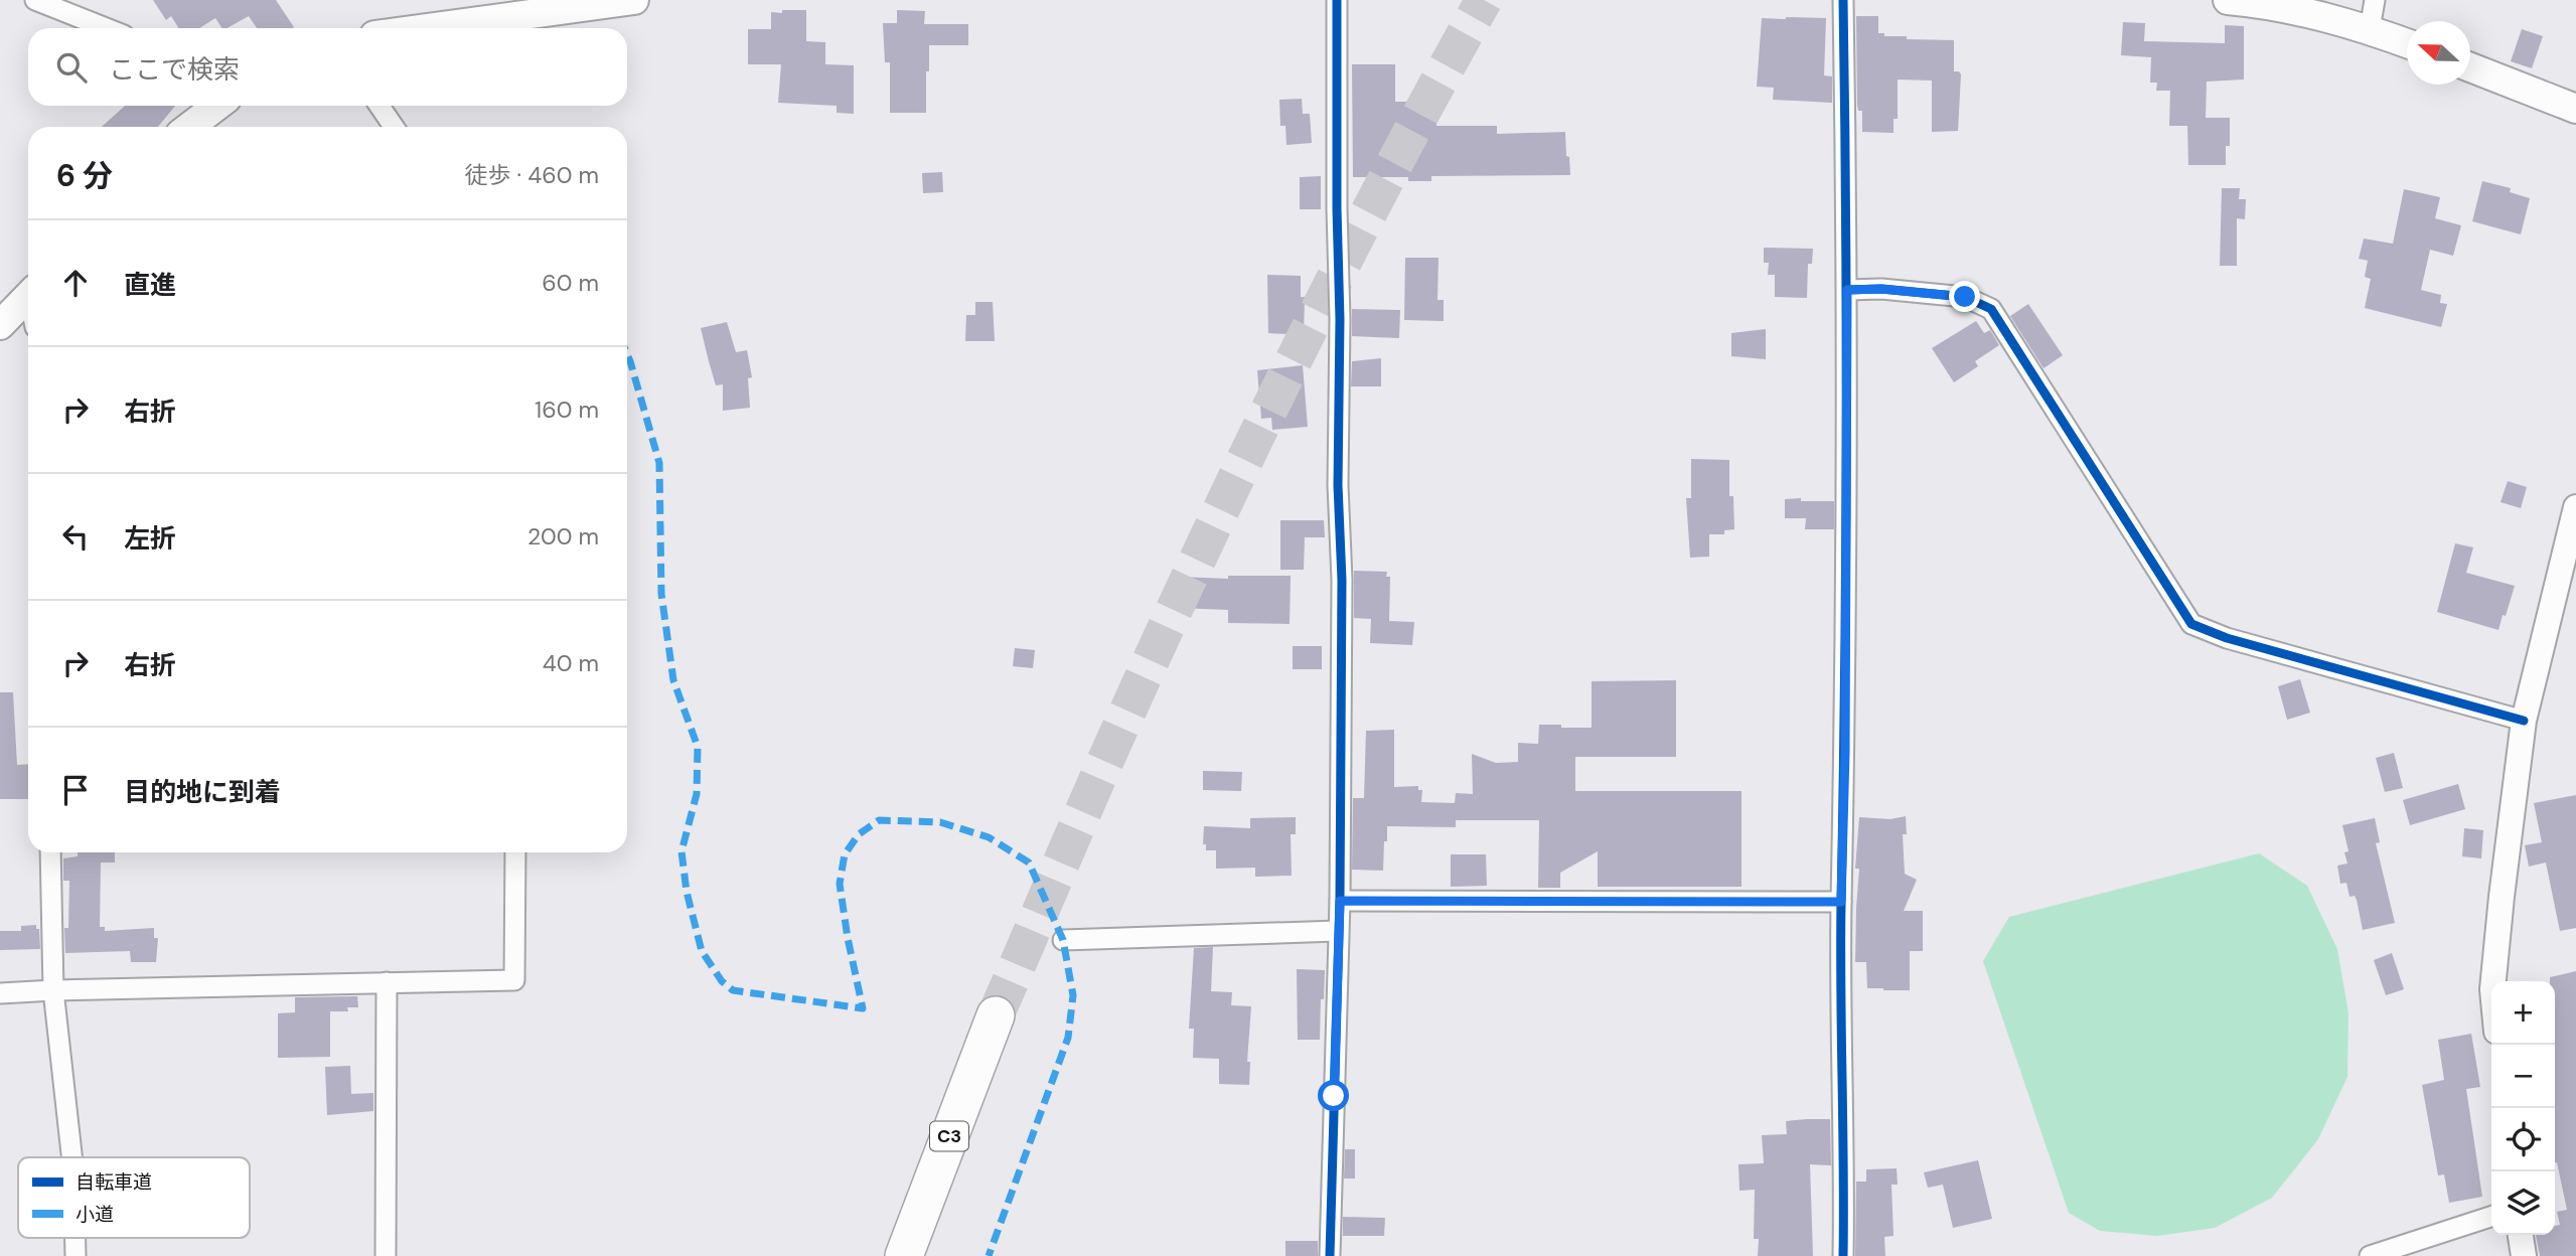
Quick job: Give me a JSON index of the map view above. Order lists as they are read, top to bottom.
{
  "streets": {
    "highway": ["C3"]
  },
  "legend": ["自転車道", "小道"],
  "north": "left",
  "page": {
    "search": "ここで検索",
    "heading": ["6 分", "徒歩 · 460 m"],
    "list": [
      ["直進", "60 m"],
      ["右折", "160 m"],
      ["左折", "200 m"],
      ["右折", "40 m"],
      "目的地に到着"
    ],
    "map_buttons": ["+", "−"]
  }
}
